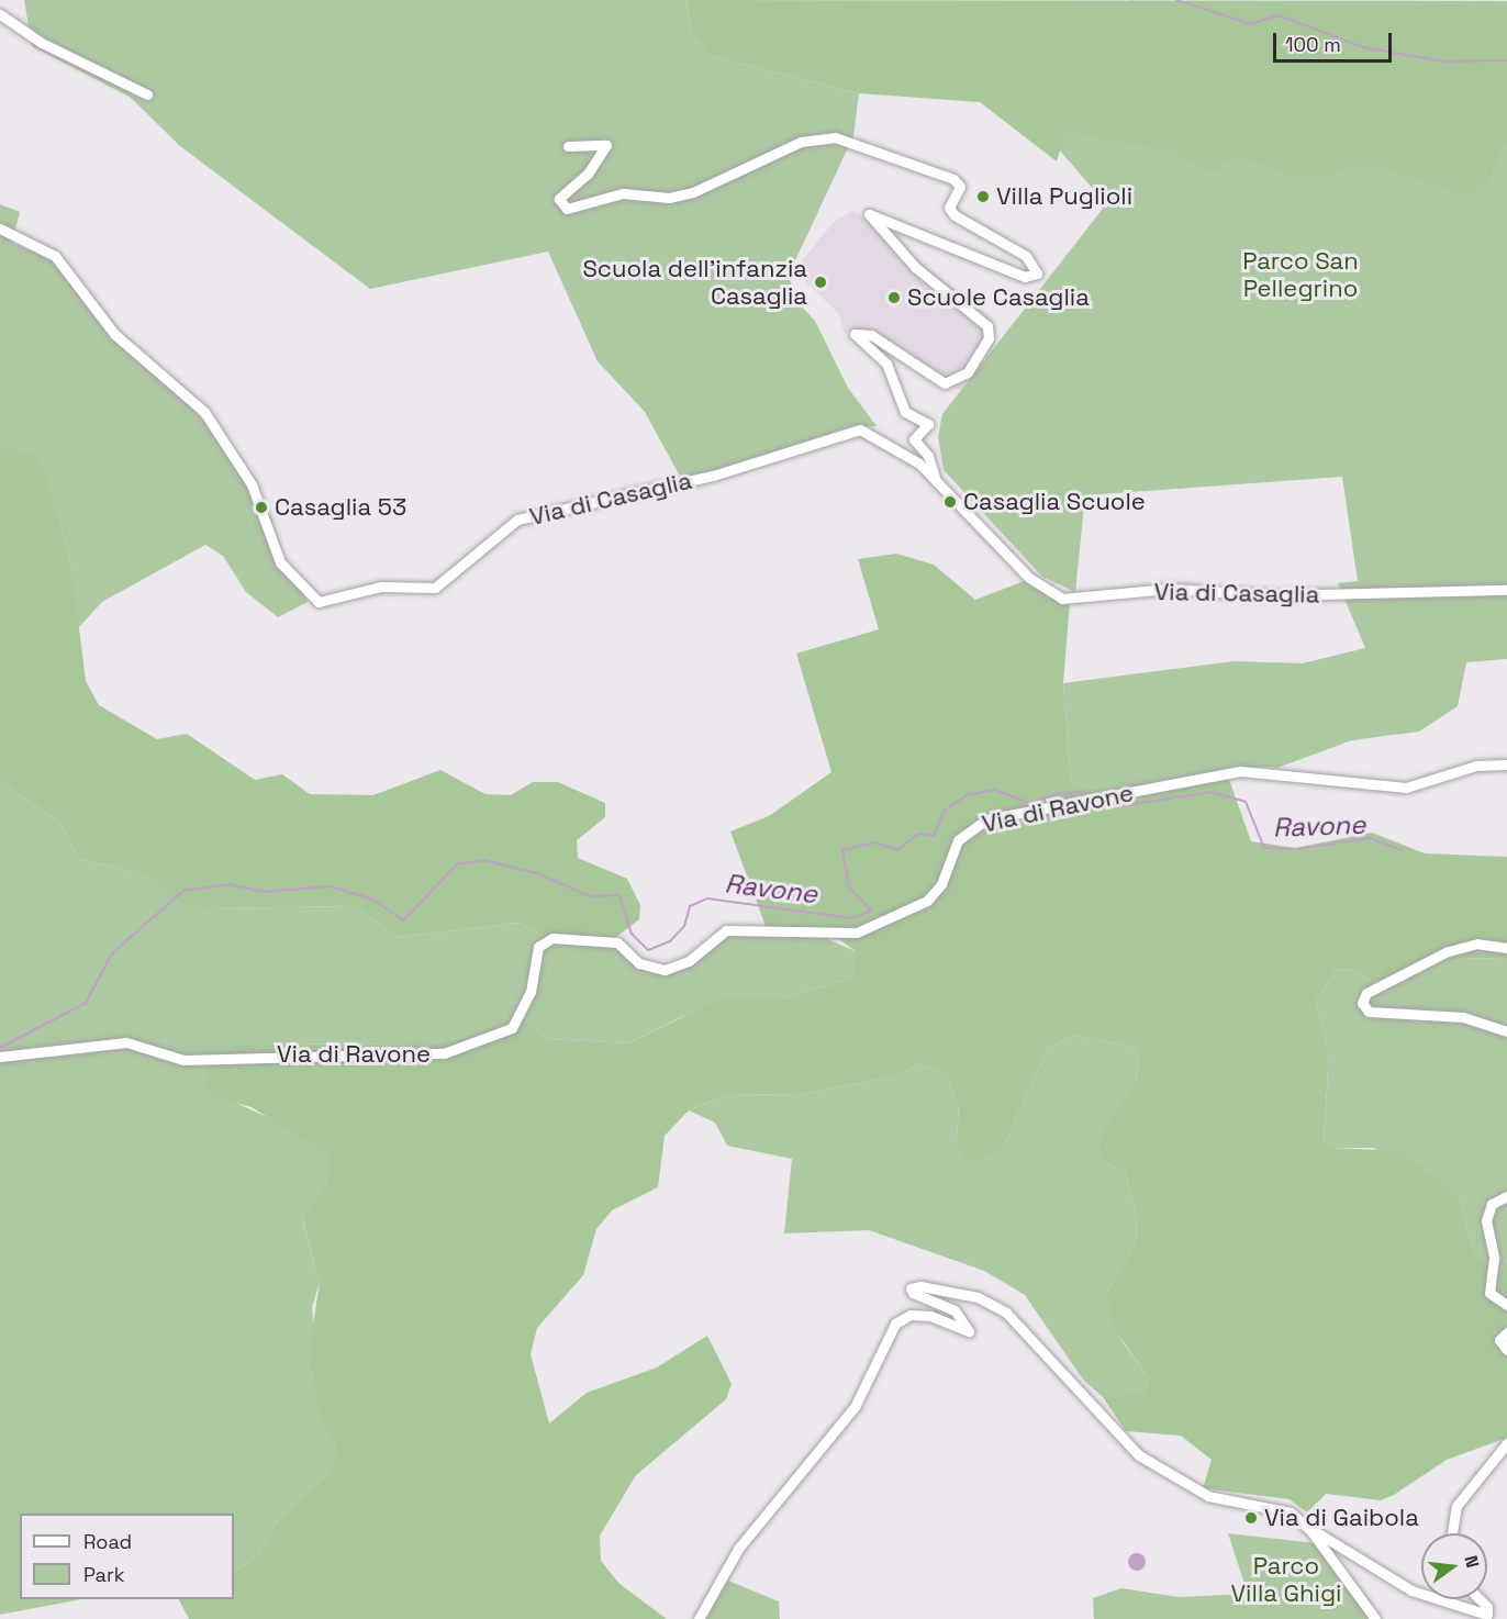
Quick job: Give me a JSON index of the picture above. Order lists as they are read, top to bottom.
{
  "streets": {
    "street": ["Via di Casaglia", "Via di Ravone"]
  },
  "water": ["Ravone"],
  "parks": ["Parco San Pellegrino", "Parco Villa Ghigi"],
  "places": [
    "Villa Puglioli",
    "Scuola dell'infanzia Casaglia",
    "Scuole Casaglia",
    "Casaglia Scuole",
    "Casaglia 53",
    "Via di Gaibola"
  ],
  "legend": ["Road", "Park"],
  "scale_bar": "100 m",
  "north": "right"
}
